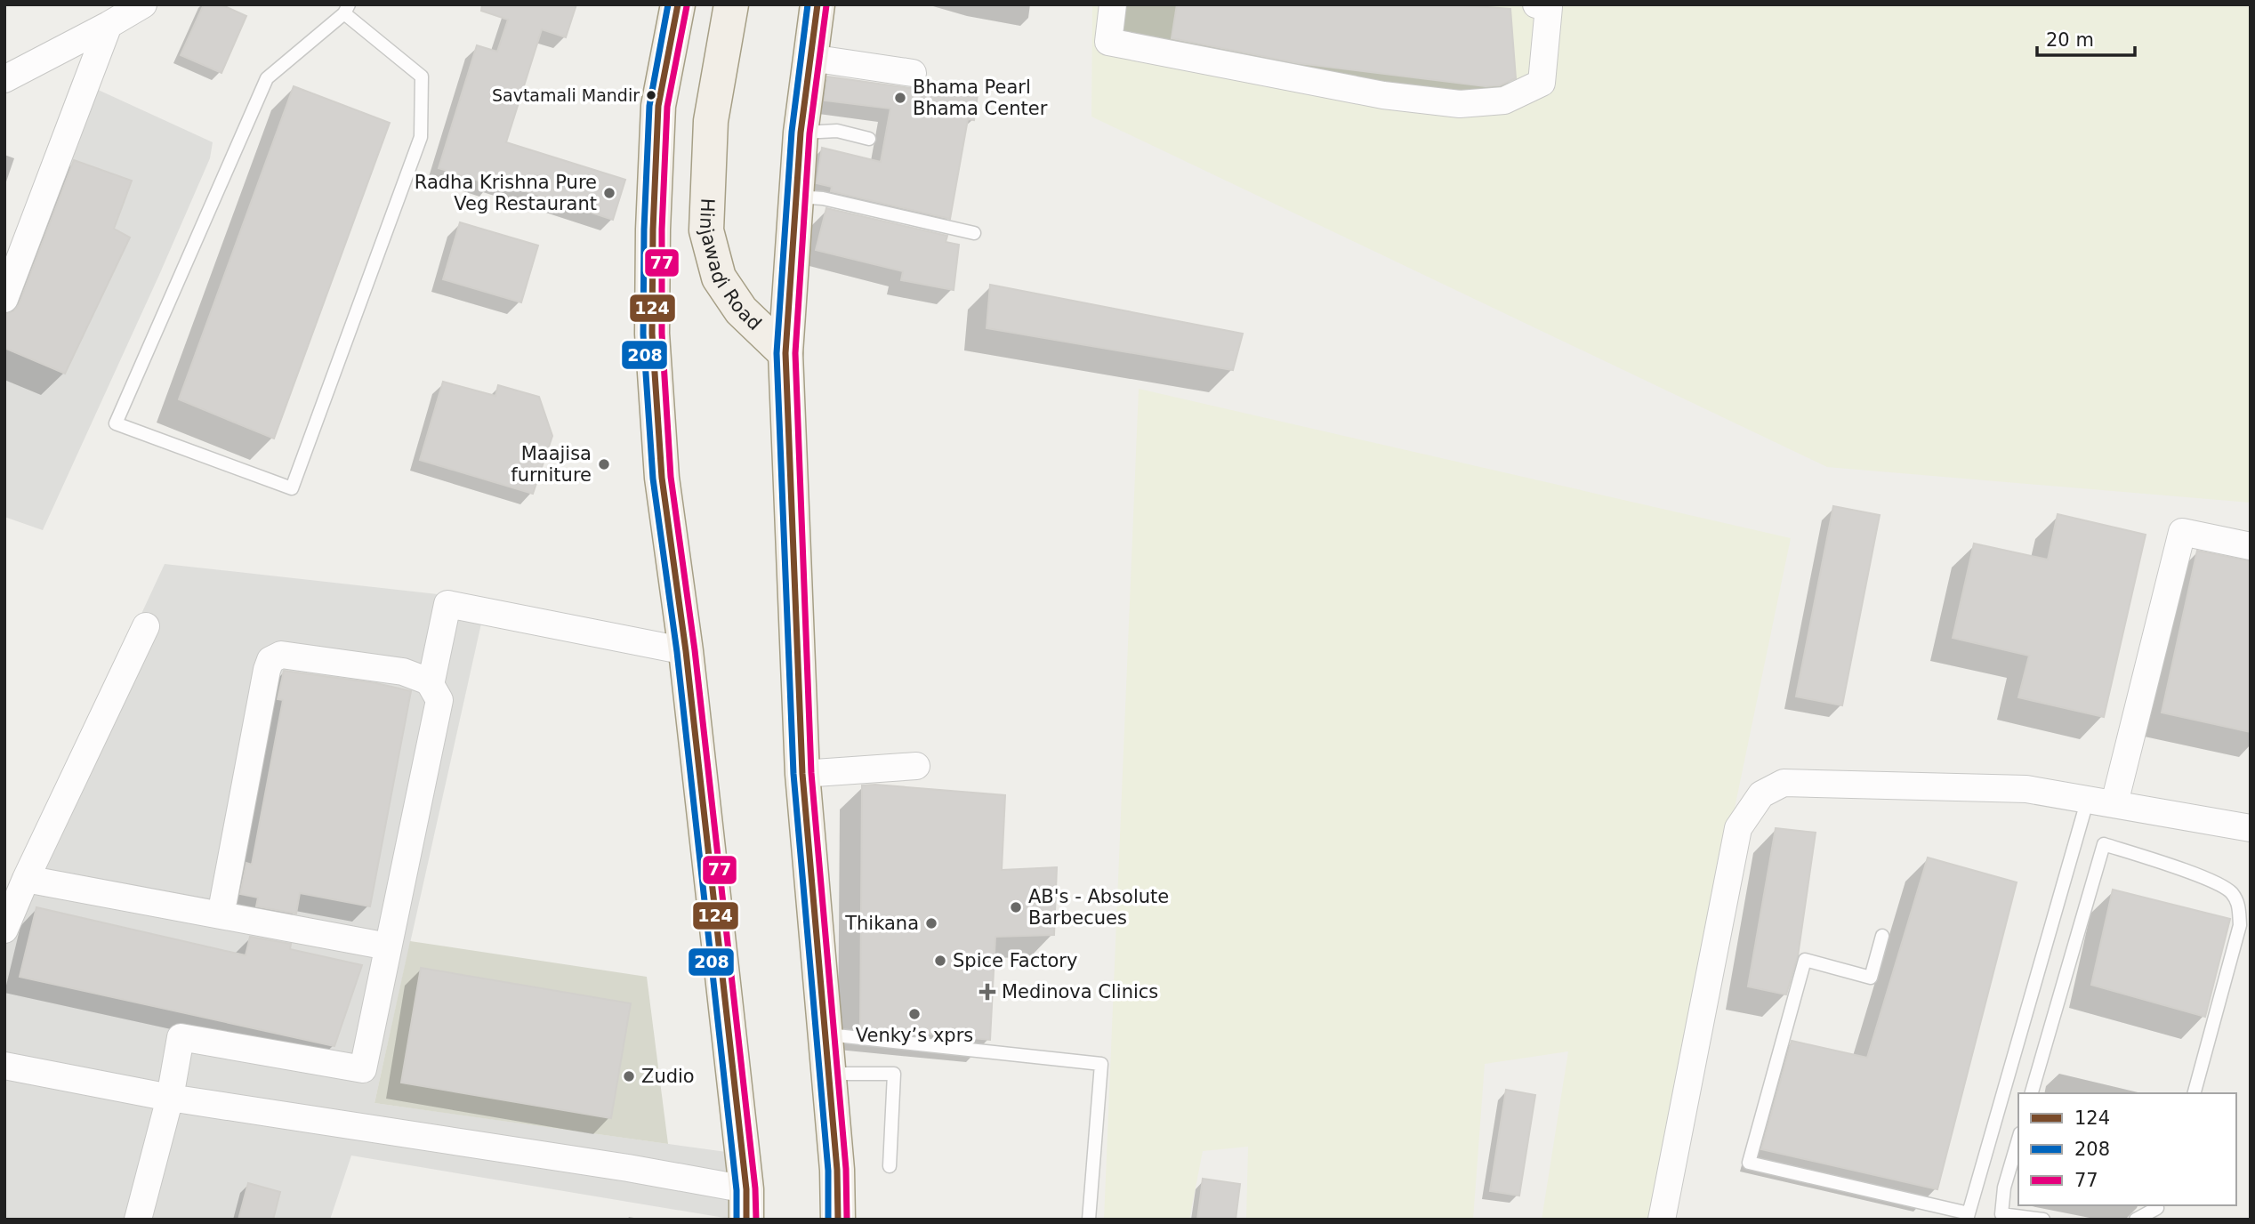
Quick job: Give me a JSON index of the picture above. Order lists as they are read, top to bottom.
{
  "streets": {
    "main road": ["Hinjawadi Road"]
  },
  "places": {
    "other": [
      "Savtamali Mandir",
      "Bhama Pearl Bhama Center",
      "Radha Krishna Pure Veg Restaurant",
      "Maajisa furniture",
      "AB's - Absolute Barbecues",
      "Thikana",
      "Spice Factory",
      "Venky’s xprs",
      "Zudio"
    ],
    "health": ["Medinova Clinics"]
  },
  "lines": ["transit line 124", "transit line 208", "transit line 77"],
  "legend": ["124", "208", "77"],
  "scale_bar": "20 m"
}
